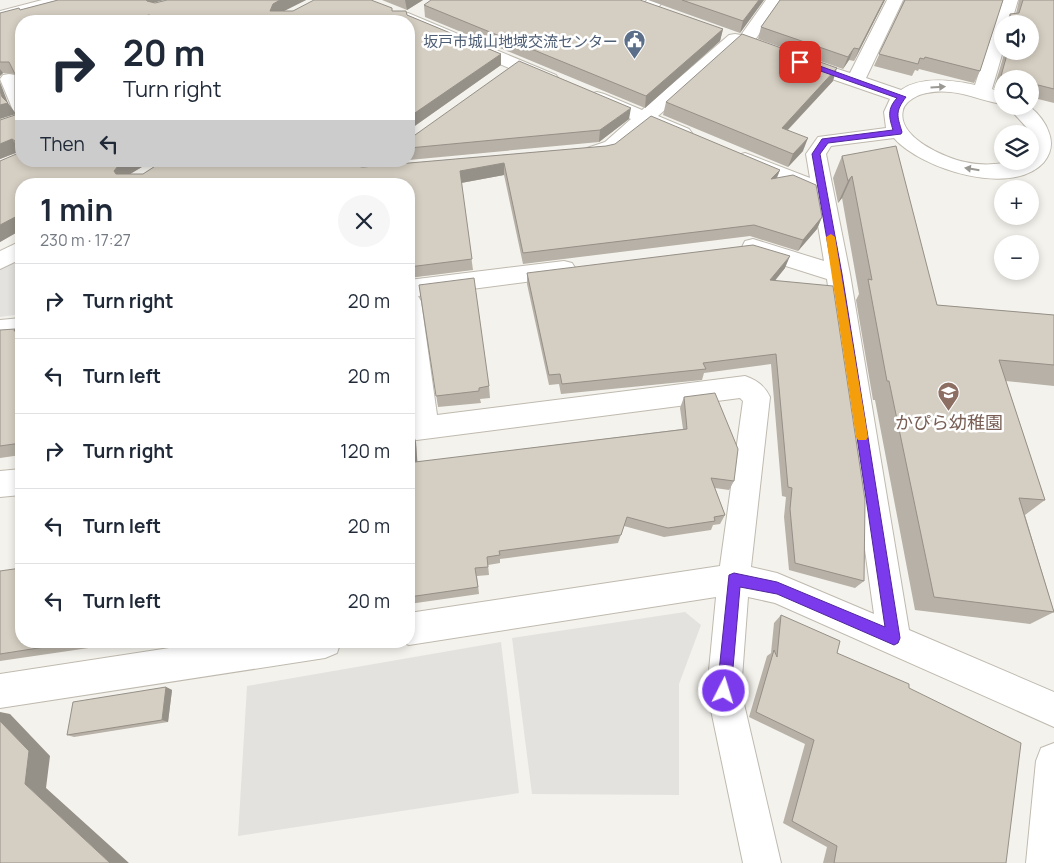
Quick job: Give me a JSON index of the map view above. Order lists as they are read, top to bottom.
{
  "places": {
    "public building": ["坂戸市城山地域交流センター"],
    "school or university": ["かぴら幼稚園"]
  },
  "page": {
    "map_buttons": ["+", "−"],
    "turn": ["20 m", "Turn right"],
    "then": "Then",
    "heading": ["1 min", "230 m · 17:27"],
    "list": [
      {
        "name": "Turn right",
        "value": "20 m"
      },
      {
        "name": "Turn left",
        "value": "20 m"
      },
      {
        "name": "Turn right",
        "value": "120 m"
      },
      {
        "name": "Turn left",
        "value": "20 m"
      },
      {
        "name": "Turn left",
        "value": "20 m"
      }
    ]
  }
}
